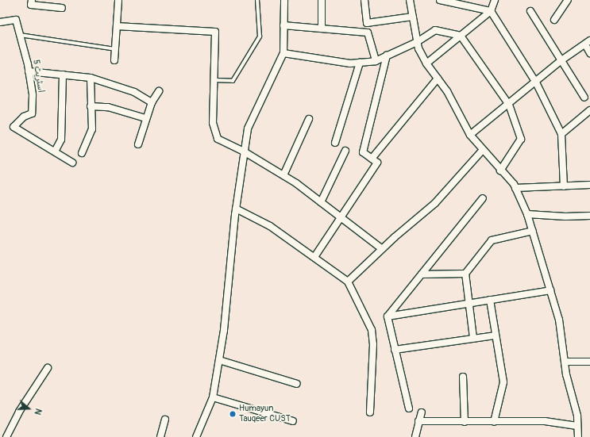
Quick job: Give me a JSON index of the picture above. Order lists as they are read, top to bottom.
{
  "streets": {
    "street": ["اسٹریٹ 5"]
  },
  "places": ["Humayun Tauqeer CUST"],
  "north": "right"
}
